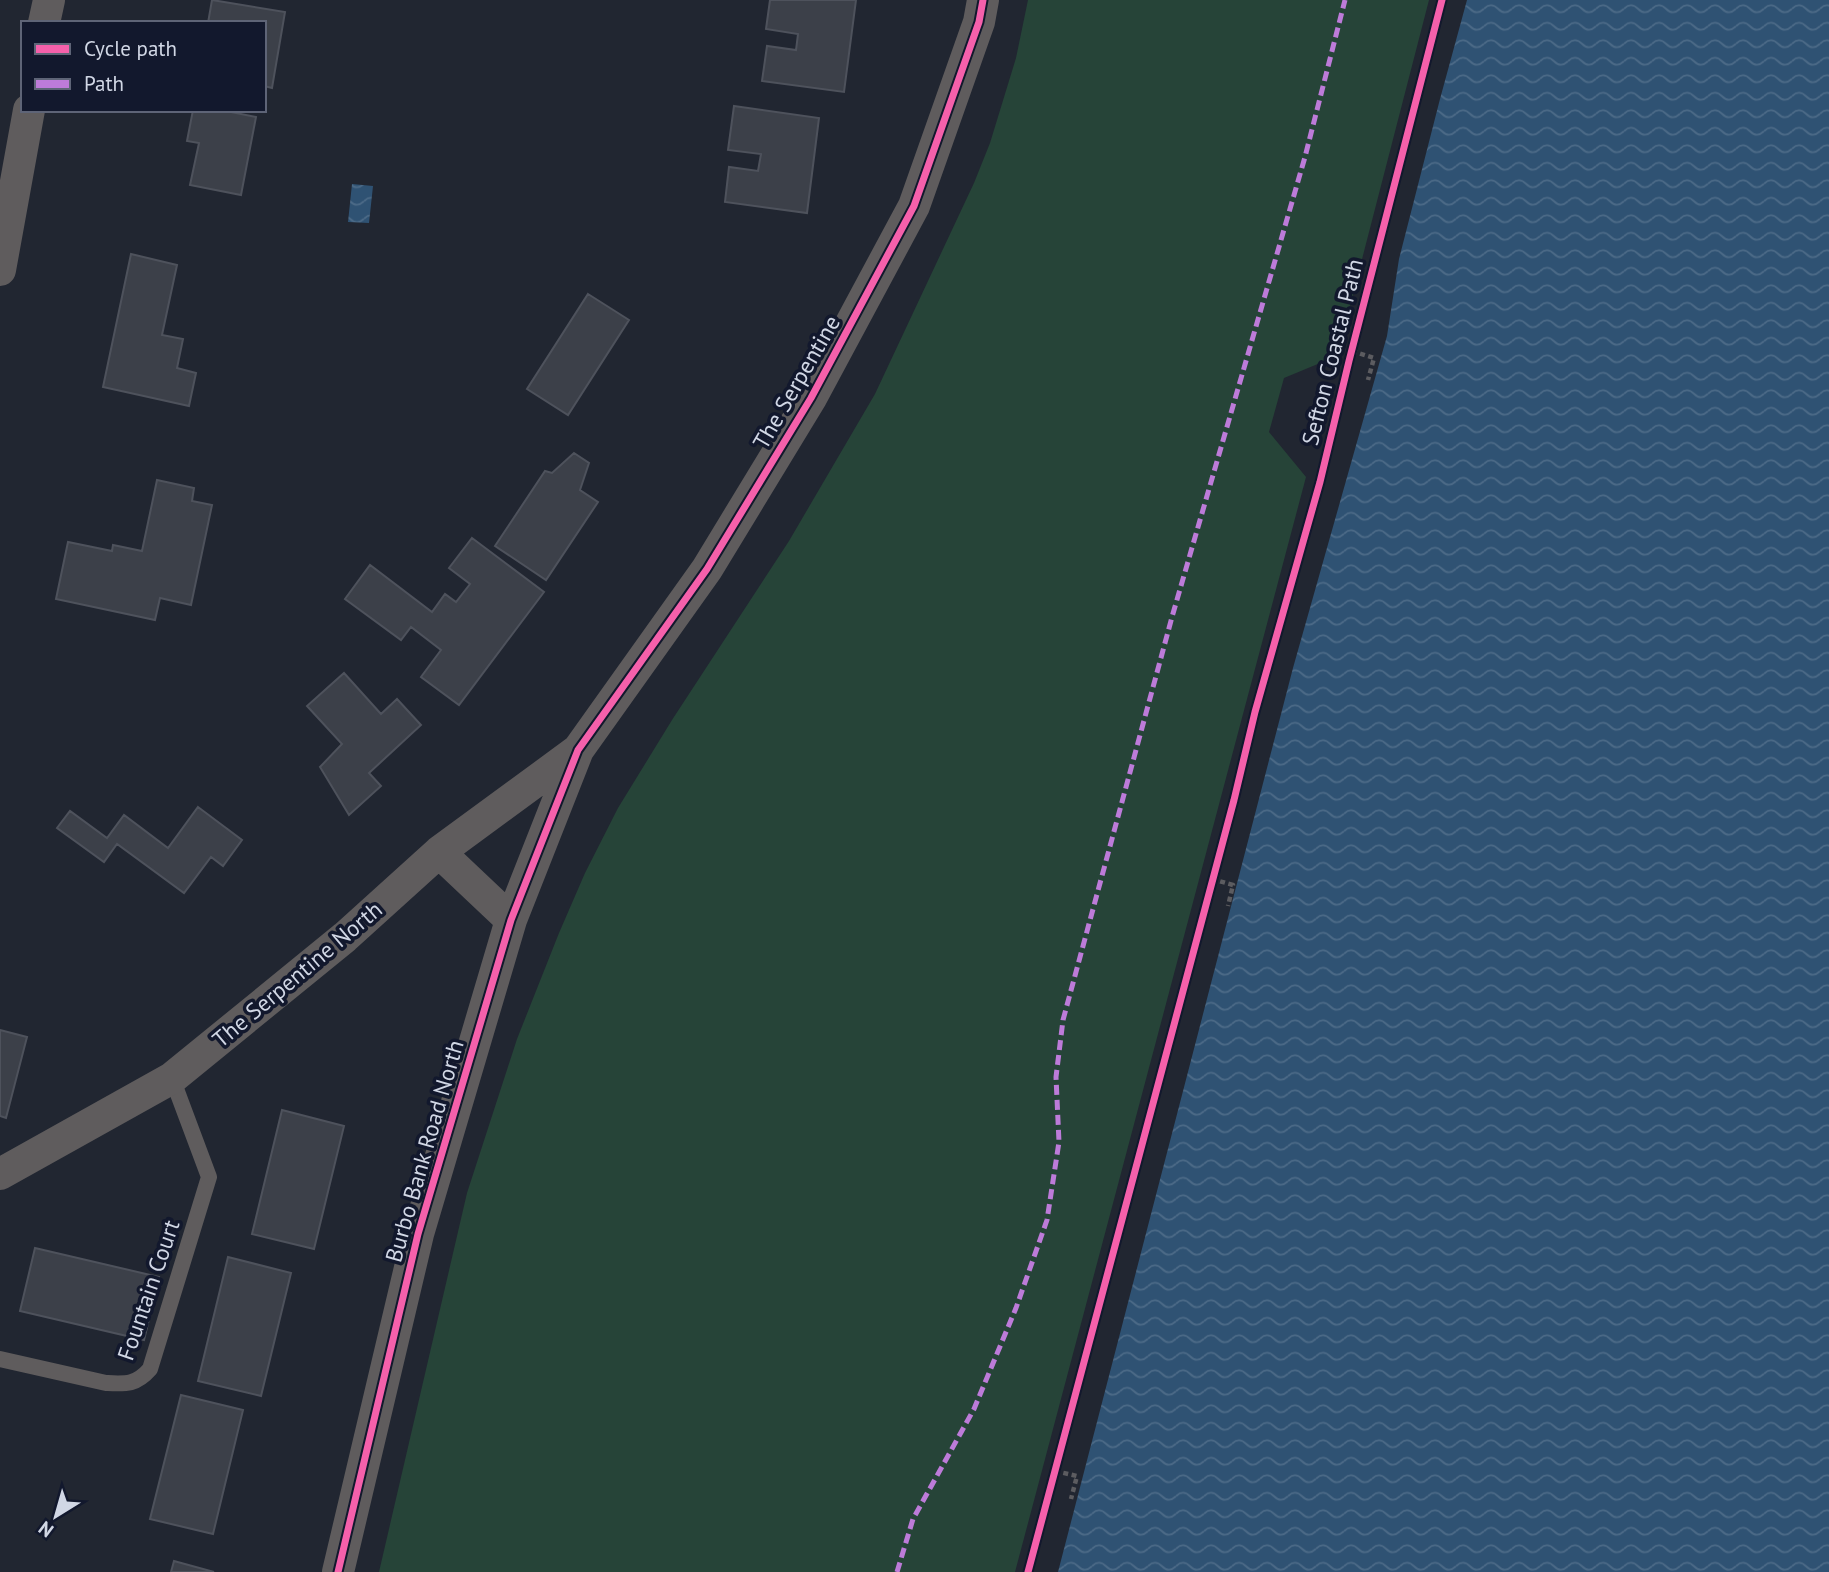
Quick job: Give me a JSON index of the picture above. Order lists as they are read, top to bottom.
{
  "streets": {
    "street": ["The Serpentine", "The Serpentine North", "Burbo Bank Road North"],
    "lane": ["Fountain Court"],
    "cycle path": ["Sefton Coastal Path"]
  },
  "crossings": [
    ["The Serpentine", "The Serpentine North"],
    ["The Serpentine", "Burbo Bank Road North"],
    ["The Serpentine North", "Burbo Bank Road North"],
    ["The Serpentine North", "Fountain Court"]
  ],
  "legend": ["Cycle path", "Path"],
  "north": "bottom left"
}
